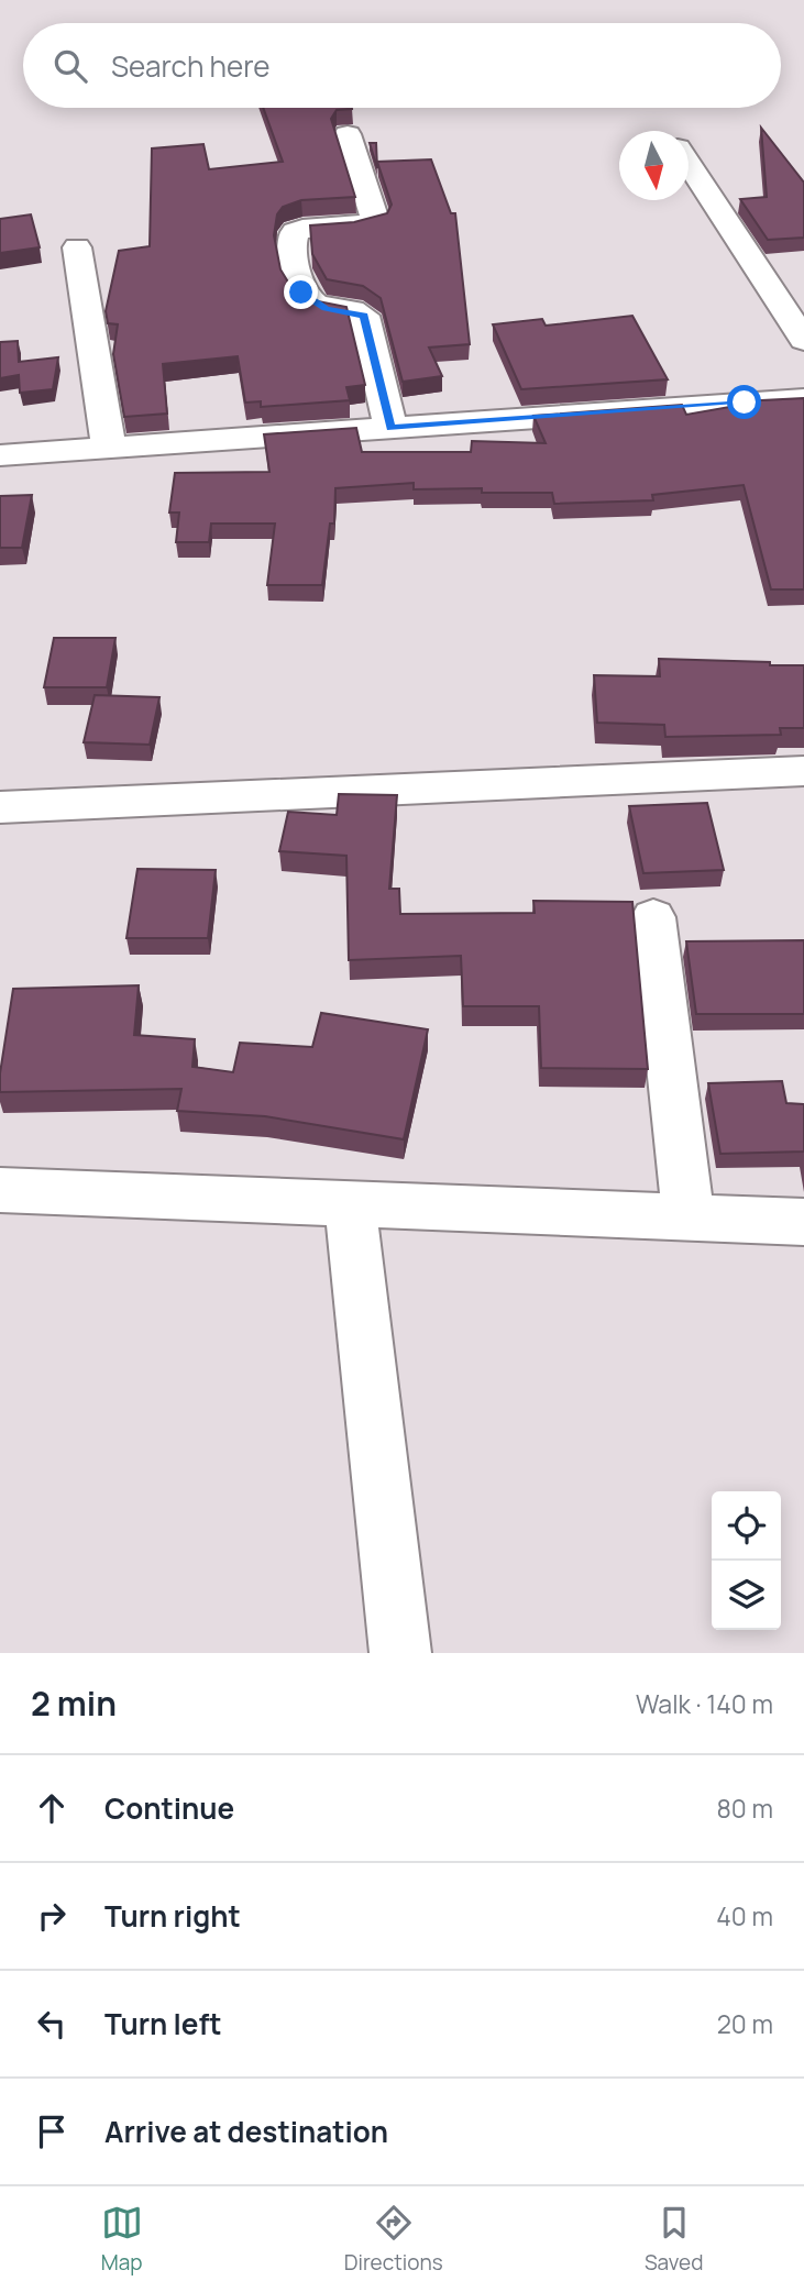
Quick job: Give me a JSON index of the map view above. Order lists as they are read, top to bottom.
{
  "north": "bottom",
  "page": {
    "search": "Search here",
    "heading": ["2 min", "Walk · 140 m"],
    "list": [
      ["Continue", "80 m"],
      ["Turn right", "40 m"],
      ["Turn left", "20 m"],
      "Arrive at destination"
    ],
    "nav": ["Map", "Directions", "Saved"]
  }
}
